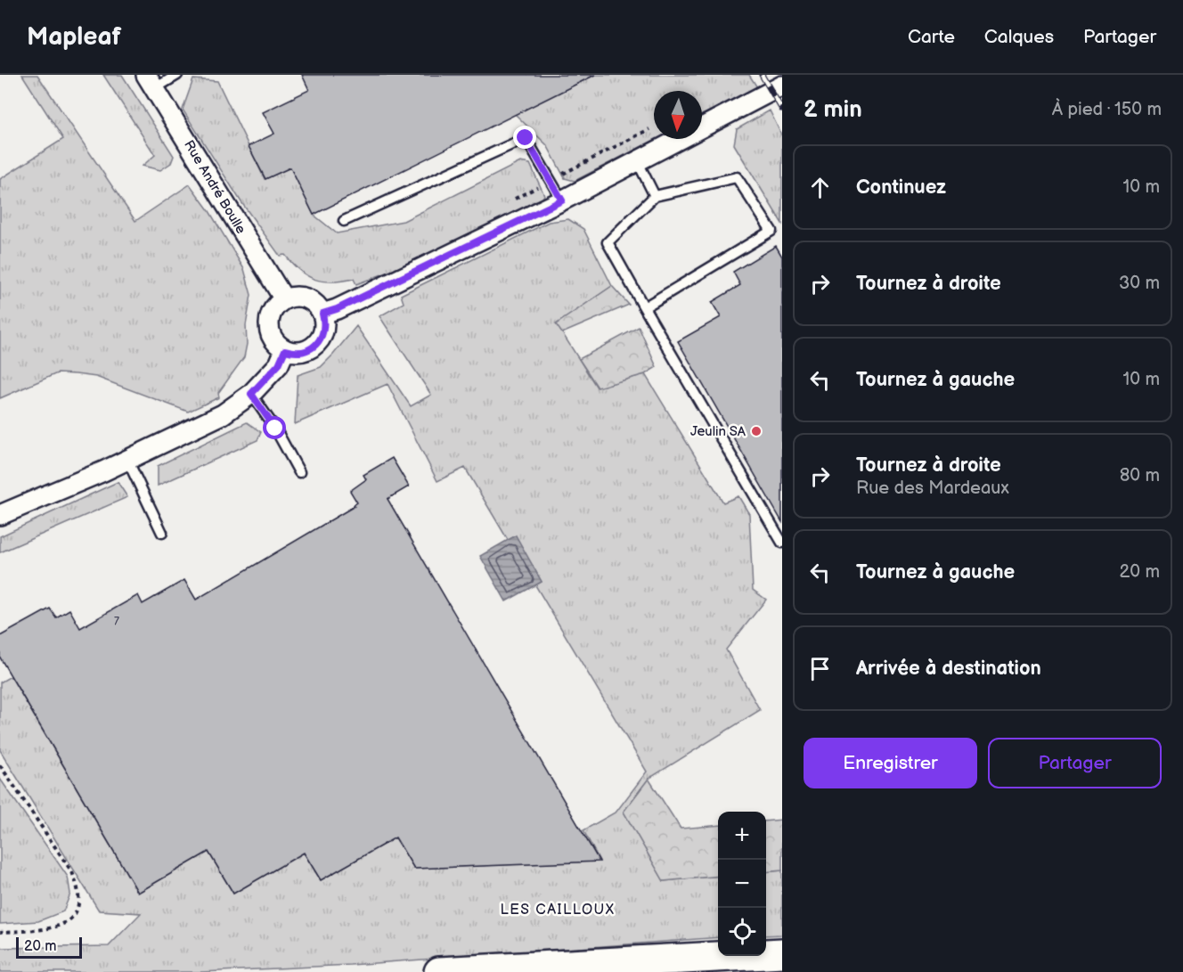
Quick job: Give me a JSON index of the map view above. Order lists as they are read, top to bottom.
{
  "streets": {
    "street": ["Rue André Boulle"]
  },
  "districts": ["LES CAILLOUX"],
  "places": ["Jeulin SA"],
  "house_numbers": ["7"],
  "scale_bar": "20 m",
  "north": "bottom",
  "page": {
    "header": "Mapleaf",
    "nav": ["Carte", "Calques", "Partager"],
    "heading": ["2 min", "À pied · 150 m"],
    "list": [
      ["Continuez", "10 m"],
      ["Tournez à droite", "30 m"],
      ["Tournez à gauche", "10 m"],
      ["Tournez à droite", "Rue des Mardeaux", "80 m"],
      ["Tournez à gauche", "20 m"],
      "Arrivée à destination"
    ],
    "buttons": ["Enregistrer", "Partager"],
    "map_buttons": ["+", "−"],
    "scale": "20 m"
  }
}
